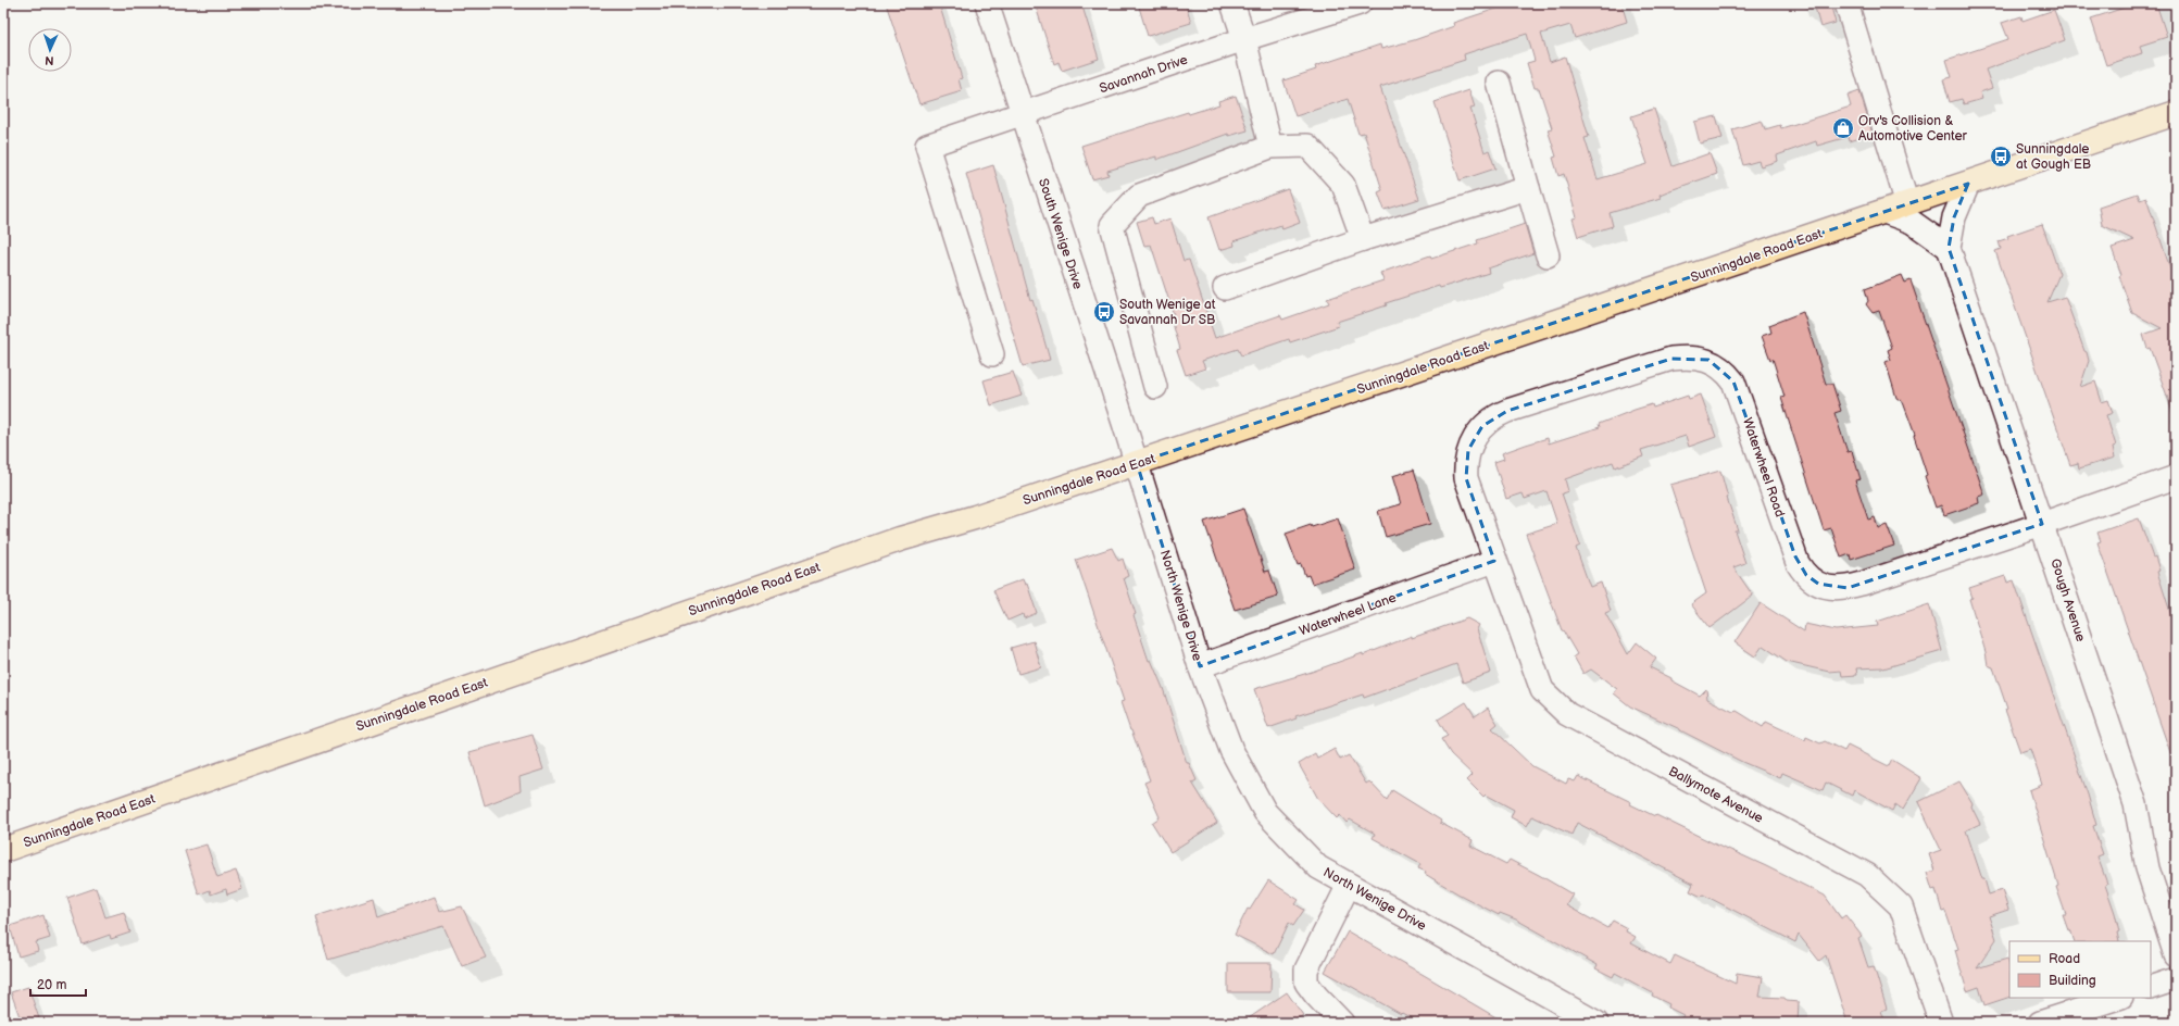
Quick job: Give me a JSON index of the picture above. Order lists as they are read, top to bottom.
{
  "streets": {
    "main road": ["Sunningdale Road East"],
    "street": [
      "Savannah Drive",
      "South Wenige Drive",
      "Waterwheel Road",
      "Gough Avenue",
      "North Wenige Drive",
      "Waterwheel Lane",
      "Ballymote Avenue"
    ]
  },
  "crossings": [
    ["Savannah Drive", "South Wenige Drive"],
    ["South Wenige Drive", "Sunningdale Road East"],
    ["South Wenige Drive", "North Wenige Drive"],
    ["Sunningdale Road East", "Gough Avenue"],
    ["Sunningdale Road East", "North Wenige Drive"],
    ["Waterwheel Road", "Gough Avenue"],
    ["Waterwheel Road", "Waterwheel Lane"],
    ["Waterwheel Road", "Ballymote Avenue"],
    ["North Wenige Drive", "Waterwheel Lane"],
    ["Waterwheel Lane", "Ballymote Avenue"]
  ],
  "places": {
    "shop": ["Orv's Collision & Automotive Center"],
    "bus stop": ["Sunningdale at Gough EB", "South Wenige at Savannah Dr SB"]
  },
  "legend": ["Road", "Building"],
  "scale_bar": "20 m",
  "north": "bottom"
}
